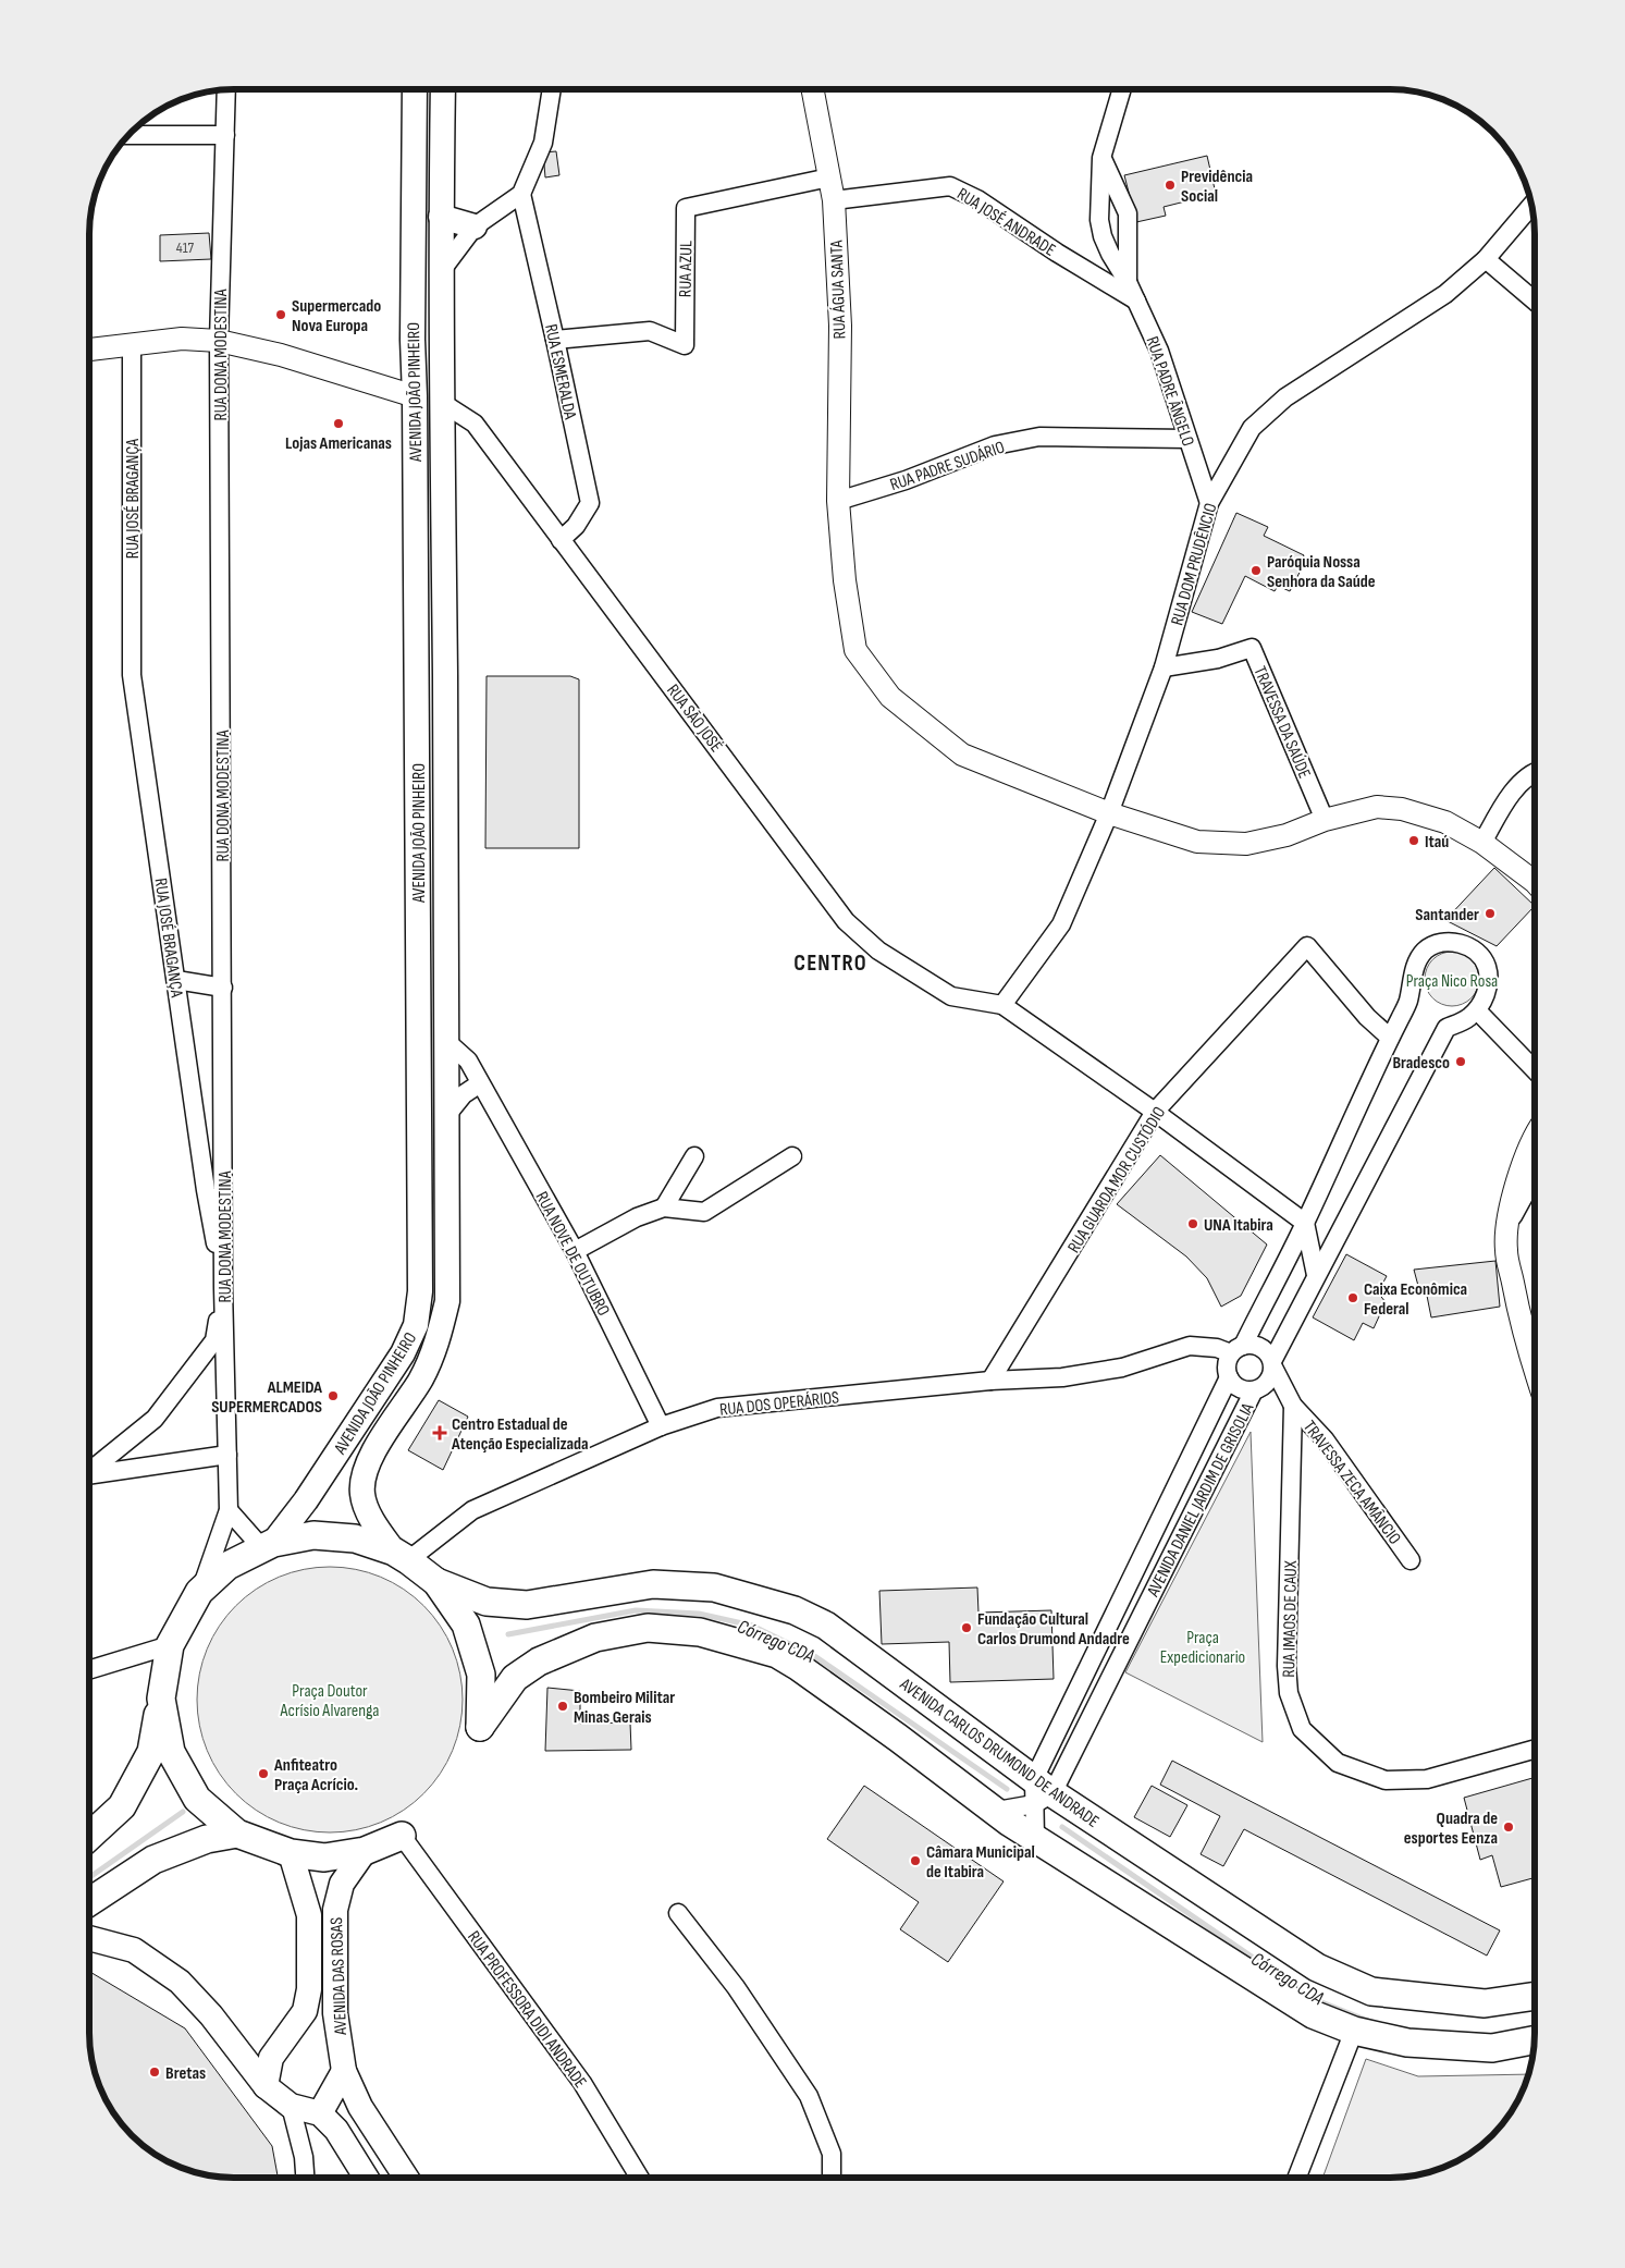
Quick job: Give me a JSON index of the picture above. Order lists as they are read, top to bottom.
{
  "streets": {
    "main road": [
      "AVENIDA JOÃO PINHEIRO",
      "RUA SÃO JOSÉ",
      "AVENIDA CARLOS DRUMOND DE ANDRADE",
      "AVENIDA DAS ROSAS"
    ],
    "street": [
      "RUA JOSÉ ANDRADE",
      "RUA AZUL",
      "RUA ÁGUA SANTA",
      "RUA DONA MODESTINA",
      "RUA ESMERALDA",
      "RUA PADRE ÂNGELO",
      "RUA PADRE SUDÁRIO",
      "RUA JOSÉ BRAGANÇA",
      "RUA DOM PRUDÊNCIO",
      "TRAVESSA DA SAÚDE",
      "RUA GUARDA MOR CUSTÓDIO",
      "RUA NOVE DE OUTUBRO",
      "RUA DOS OPERÁRIOS",
      "TRAVESSA ZECA AMÂNCIO",
      "AVENIDA DANIEL JARDIM DE GRISOLIA",
      "RUA IMAOS DE CAUX",
      "RUA PROFESSORA DIDI ANDRADE"
    ]
  },
  "crossings": [
    ["RUA JOSÉ ANDRADE", "RUA ÁGUA SANTA"],
    ["RUA JOSÉ ANDRADE", "RUA PADRE ÂNGELO"],
    ["RUA AZUL", "RUA ÁGUA SANTA"],
    ["RUA AZUL", "RUA ESMERALDA"],
    ["RUA ÁGUA SANTA", "RUA PADRE SUDÁRIO"],
    ["RUA ÁGUA SANTA", "RUA DOM PRUDÊNCIO"],
    ["RUA ÁGUA SANTA", "TRAVESSA DA SAÚDE"],
    ["RUA DONA MODESTINA", "RUA JOSÉ BRAGANÇA"],
    ["RUA ESMERALDA", "RUA SÃO JOSÉ"],
    ["RUA PADRE ÂNGELO", "RUA PADRE SUDÁRIO"],
    ["RUA PADRE ÂNGELO", "RUA DOM PRUDÊNCIO"],
    ["AVENIDA JOÃO PINHEIRO", "RUA SÃO JOSÉ"],
    ["AVENIDA JOÃO PINHEIRO", "RUA NOVE DE OUTUBRO"],
    ["AVENIDA JOÃO PINHEIRO", "RUA DOS OPERÁRIOS"],
    ["RUA DOM PRUDÊNCIO", "RUA SÃO JOSÉ"],
    ["RUA DOM PRUDÊNCIO", "TRAVESSA DA SAÚDE"],
    ["RUA GUARDA MOR CUSTÓDIO", "RUA DOS OPERÁRIOS"],
    ["RUA GUARDA MOR CUSTÓDIO", "AVENIDA DANIEL JARDIM DE GRISOLIA"],
    ["RUA NOVE DE OUTUBRO", "RUA DOS OPERÁRIOS"],
    ["RUA DOS OPERÁRIOS", "AVENIDA DANIEL JARDIM DE GRISOLIA"],
    ["TRAVESSA ZECA AMÂNCIO", "AVENIDA DANIEL JARDIM DE GRISOLIA"],
    ["TRAVESSA ZECA AMÂNCIO", "RUA IMAOS DE CAUX"],
    ["AVENIDA DANIEL JARDIM DE GRISOLIA", "RUA IMAOS DE CAUX"],
    ["AVENIDA DANIEL JARDIM DE GRISOLIA", "AVENIDA CARLOS DRUMOND DE ANDRADE"]
  ],
  "districts": ["CENTRO"],
  "water": ["Córrego CDA"],
  "parks": ["Praça Nico Rosa", "Praça Expedicionario", "Praça Doutor Acrísio Alvarenga"],
  "places": {
    "other": [
      "Previdência Social",
      "Supermercado Nova Europa",
      "Lojas Americanas",
      "Paróquia Nossa Senhora da Saúde",
      "Itaú",
      "Santander",
      "Bradesco",
      "UNA Itabira",
      "Caixa Econômica Federal",
      "ALMEIDA SUPERMERCADOS",
      "Fundação Cultural Carlos Drumond Andadre",
      "Bombeiro Militar Minas Gerais",
      "Anfiteatro Praça Acrício.",
      "Quadra de esportes Eenza",
      "Câmara Municipal de Itabira",
      "Bretas"
    ],
    "health": ["Centro Estadual de Atenção Especializada"]
  },
  "house_numbers": ["417"]
}
